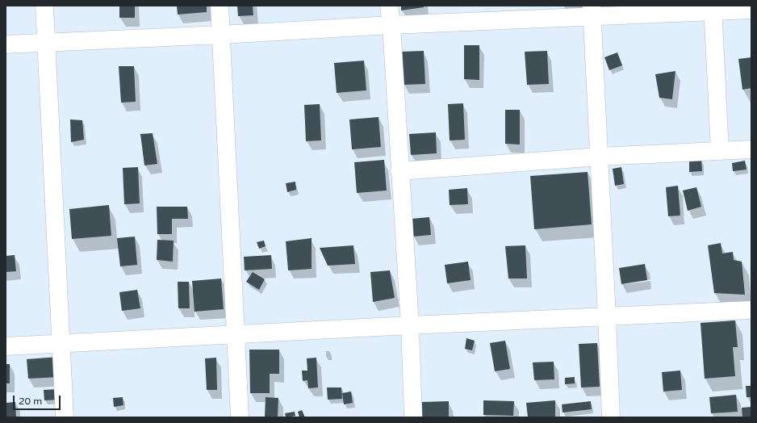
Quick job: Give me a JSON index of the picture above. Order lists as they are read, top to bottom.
{
  "scale_bar": "20 m"
}
